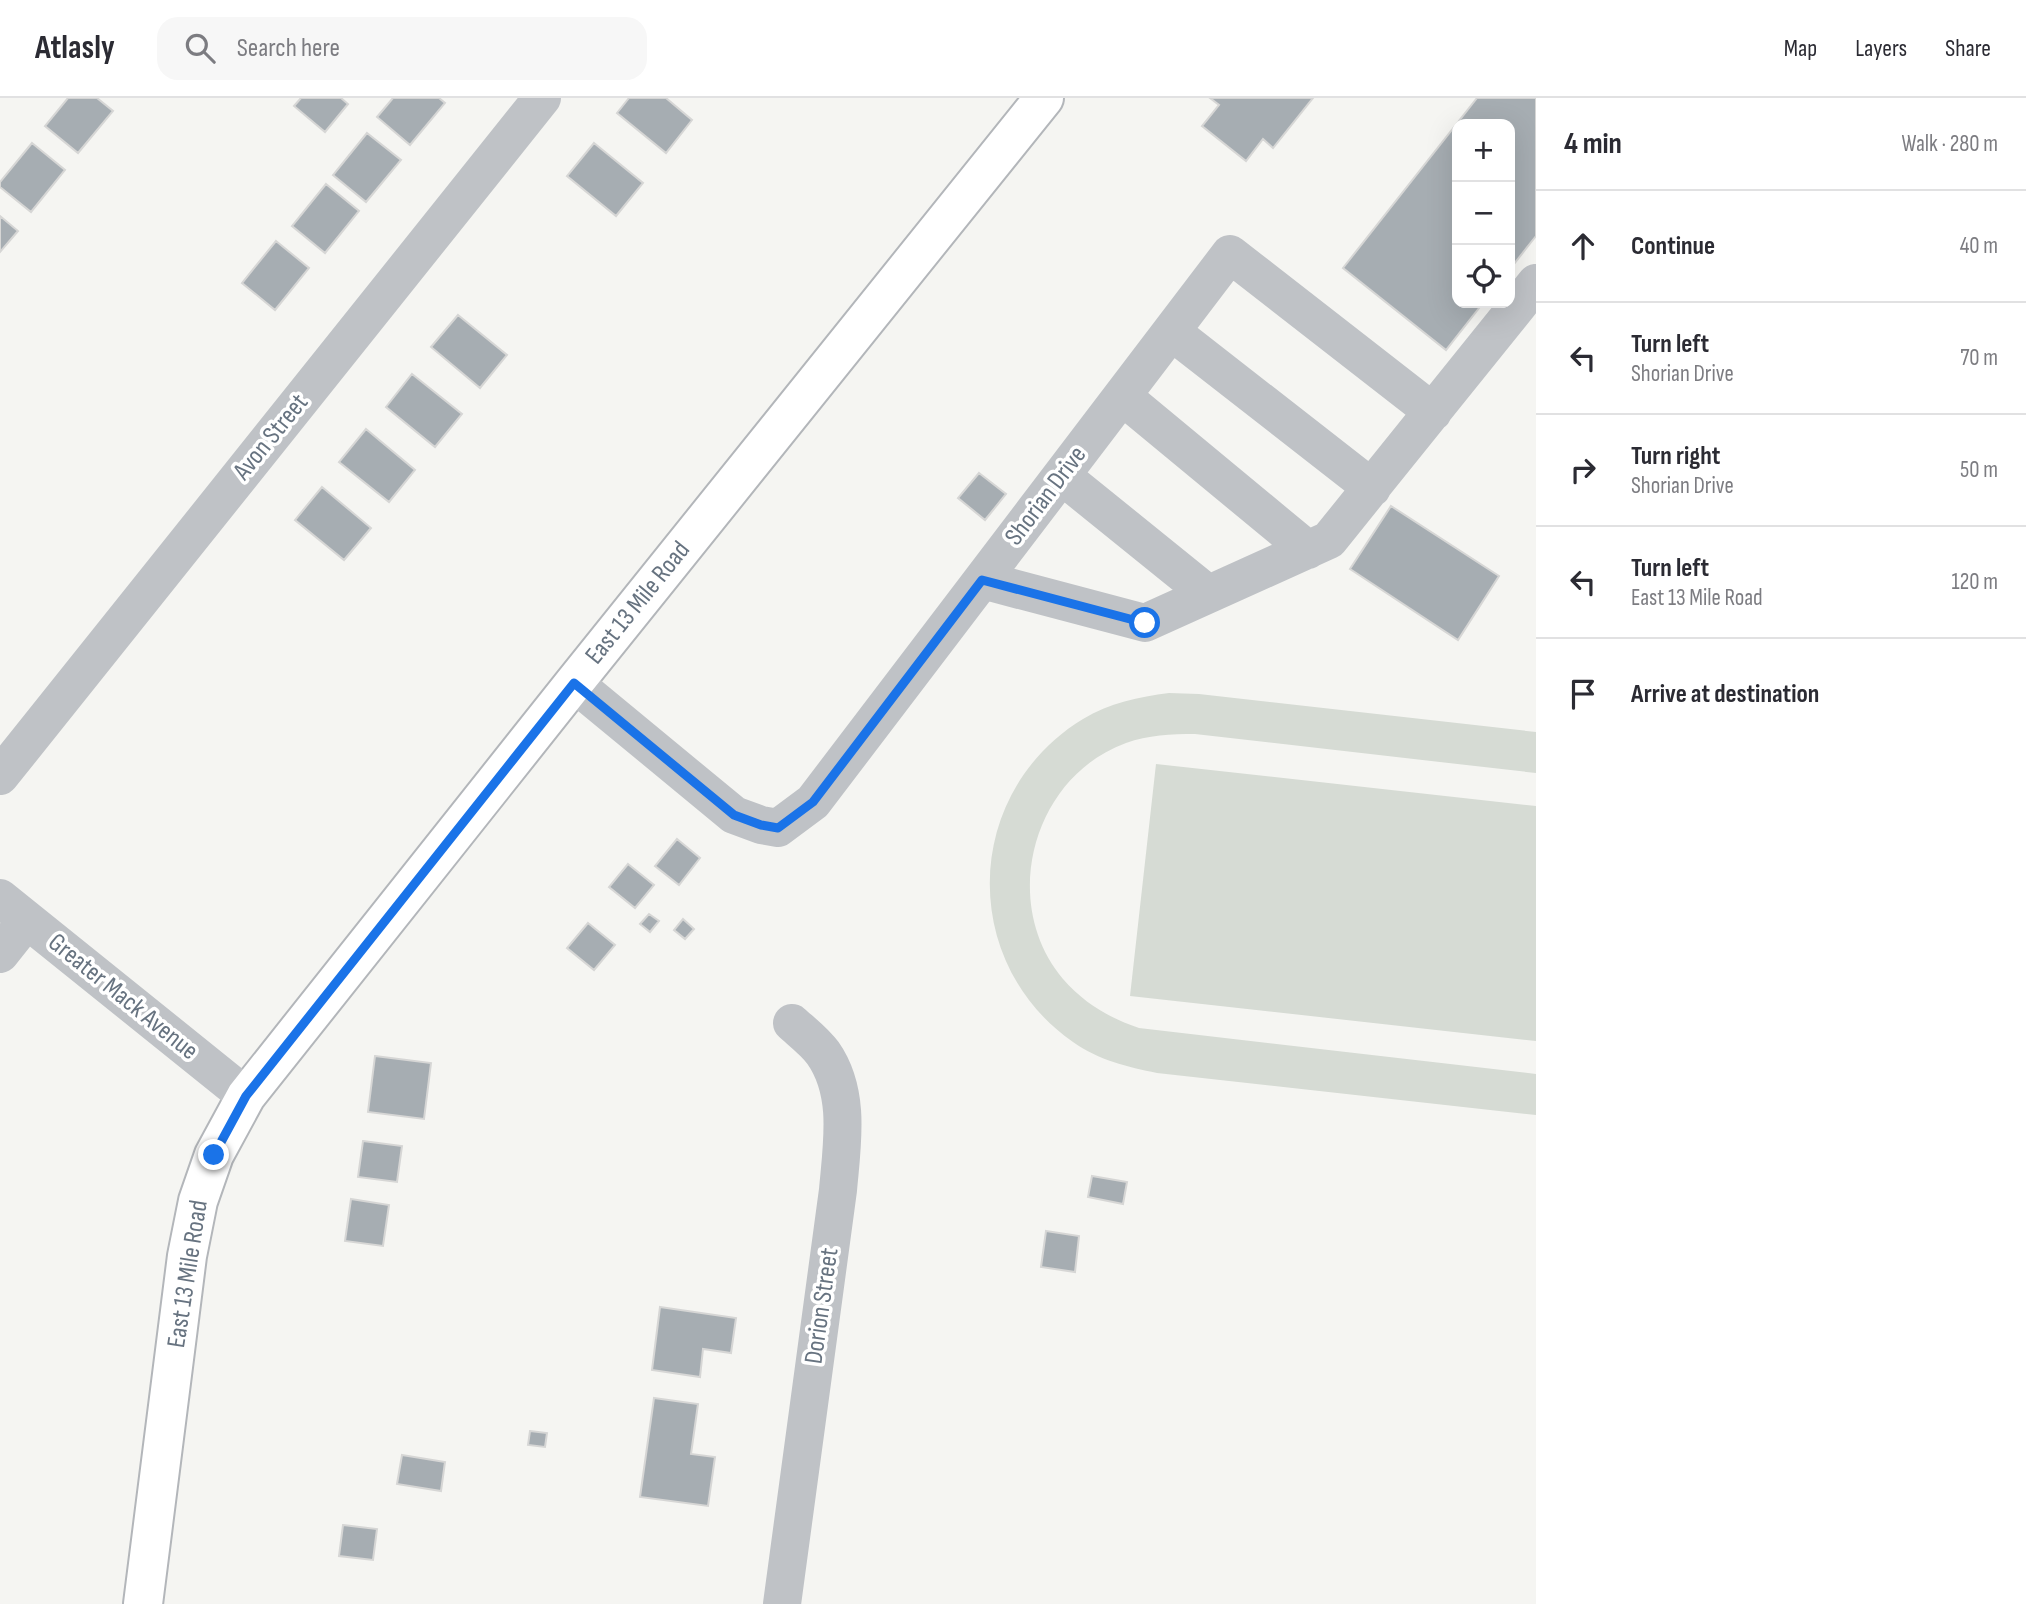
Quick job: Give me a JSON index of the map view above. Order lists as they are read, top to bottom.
{
  "streets": {
    "main road": ["East 13 Mile Road"],
    "street": [
      "Avon Street",
      "Shorian Drive",
      "Greater Mack Avenue",
      "Dorion Street"
    ]
  },
  "crossings": [
    ["Shorian Drive", "East 13 Mile Road"],
    ["East 13 Mile Road", "Greater Mack Avenue"]
  ],
  "page": {
    "header": "Atlasly",
    "search": "Search here",
    "nav": ["Map", "Layers", "Share"],
    "heading": ["4 min", "Walk · 280 m"],
    "map_buttons": ["+", "−"],
    "list": [
      ["Continue", "40 m"],
      ["Turn left", "Shorian Drive", "70 m"],
      ["Turn right", "Shorian Drive", "50 m"],
      ["Turn left", "East 13 Mile Road", "120 m"],
      "Arrive at destination"
    ]
  }
}
